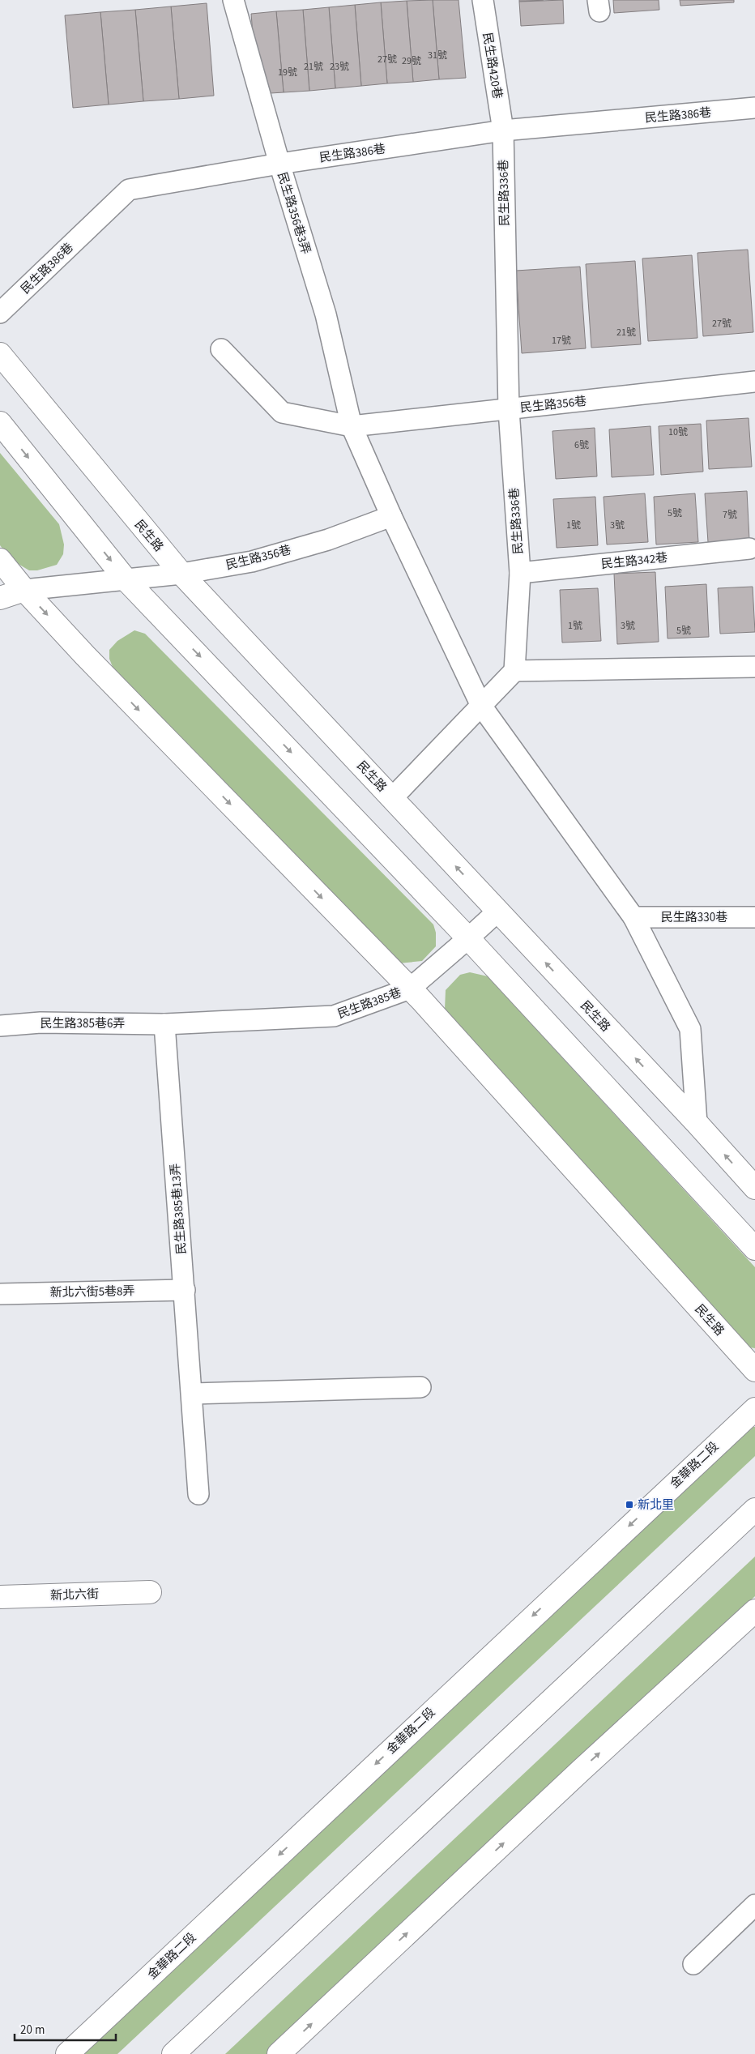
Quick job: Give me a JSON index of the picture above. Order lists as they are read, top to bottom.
{
  "streets": {
    "street": ["民生路", "金華路二段", "新北六街"],
    "lane": [
      "民生路420巷",
      "民生路386巷",
      "民生路336巷",
      "民生路356巷3弄",
      "民生路356巷",
      "民生路342巷",
      "民生路330巷",
      "民生路385巷",
      "民生路385巷6弄",
      "民生路385巷13弄",
      "新北六街5巷8弄"
    ]
  },
  "crossings": [
    ["民生路420巷", "民生路386巷"],
    ["民生路420巷", "民生路336巷"],
    ["民生路386巷", "民生路336巷"],
    ["民生路386巷", "民生路356巷3弄"],
    ["民生路336巷", "民生路356巷"],
    ["民生路336巷", "民生路342巷"],
    ["民生路356巷3弄", "民生路356巷"],
    ["民生路356巷", "民生路"],
    ["民生路", "民生路385巷"],
    ["民生路385巷", "民生路385巷6弄"],
    ["民生路385巷", "民生路385巷13弄"],
    ["民生路385巷6弄", "民生路385巷13弄"],
    ["民生路385巷13弄", "新北六街5巷8弄"]
  ],
  "places": {
    "transit": ["新北里"]
  },
  "house_numbers": [
    "31號",
    "27號",
    "29號",
    "21號",
    "23號",
    "19號",
    "27號",
    "21號",
    "17號",
    "10號",
    "6號",
    "5號",
    "7號",
    "1號",
    "3號",
    "1號",
    "3號",
    "5號"
  ],
  "scale_bar": "20 m"
}
